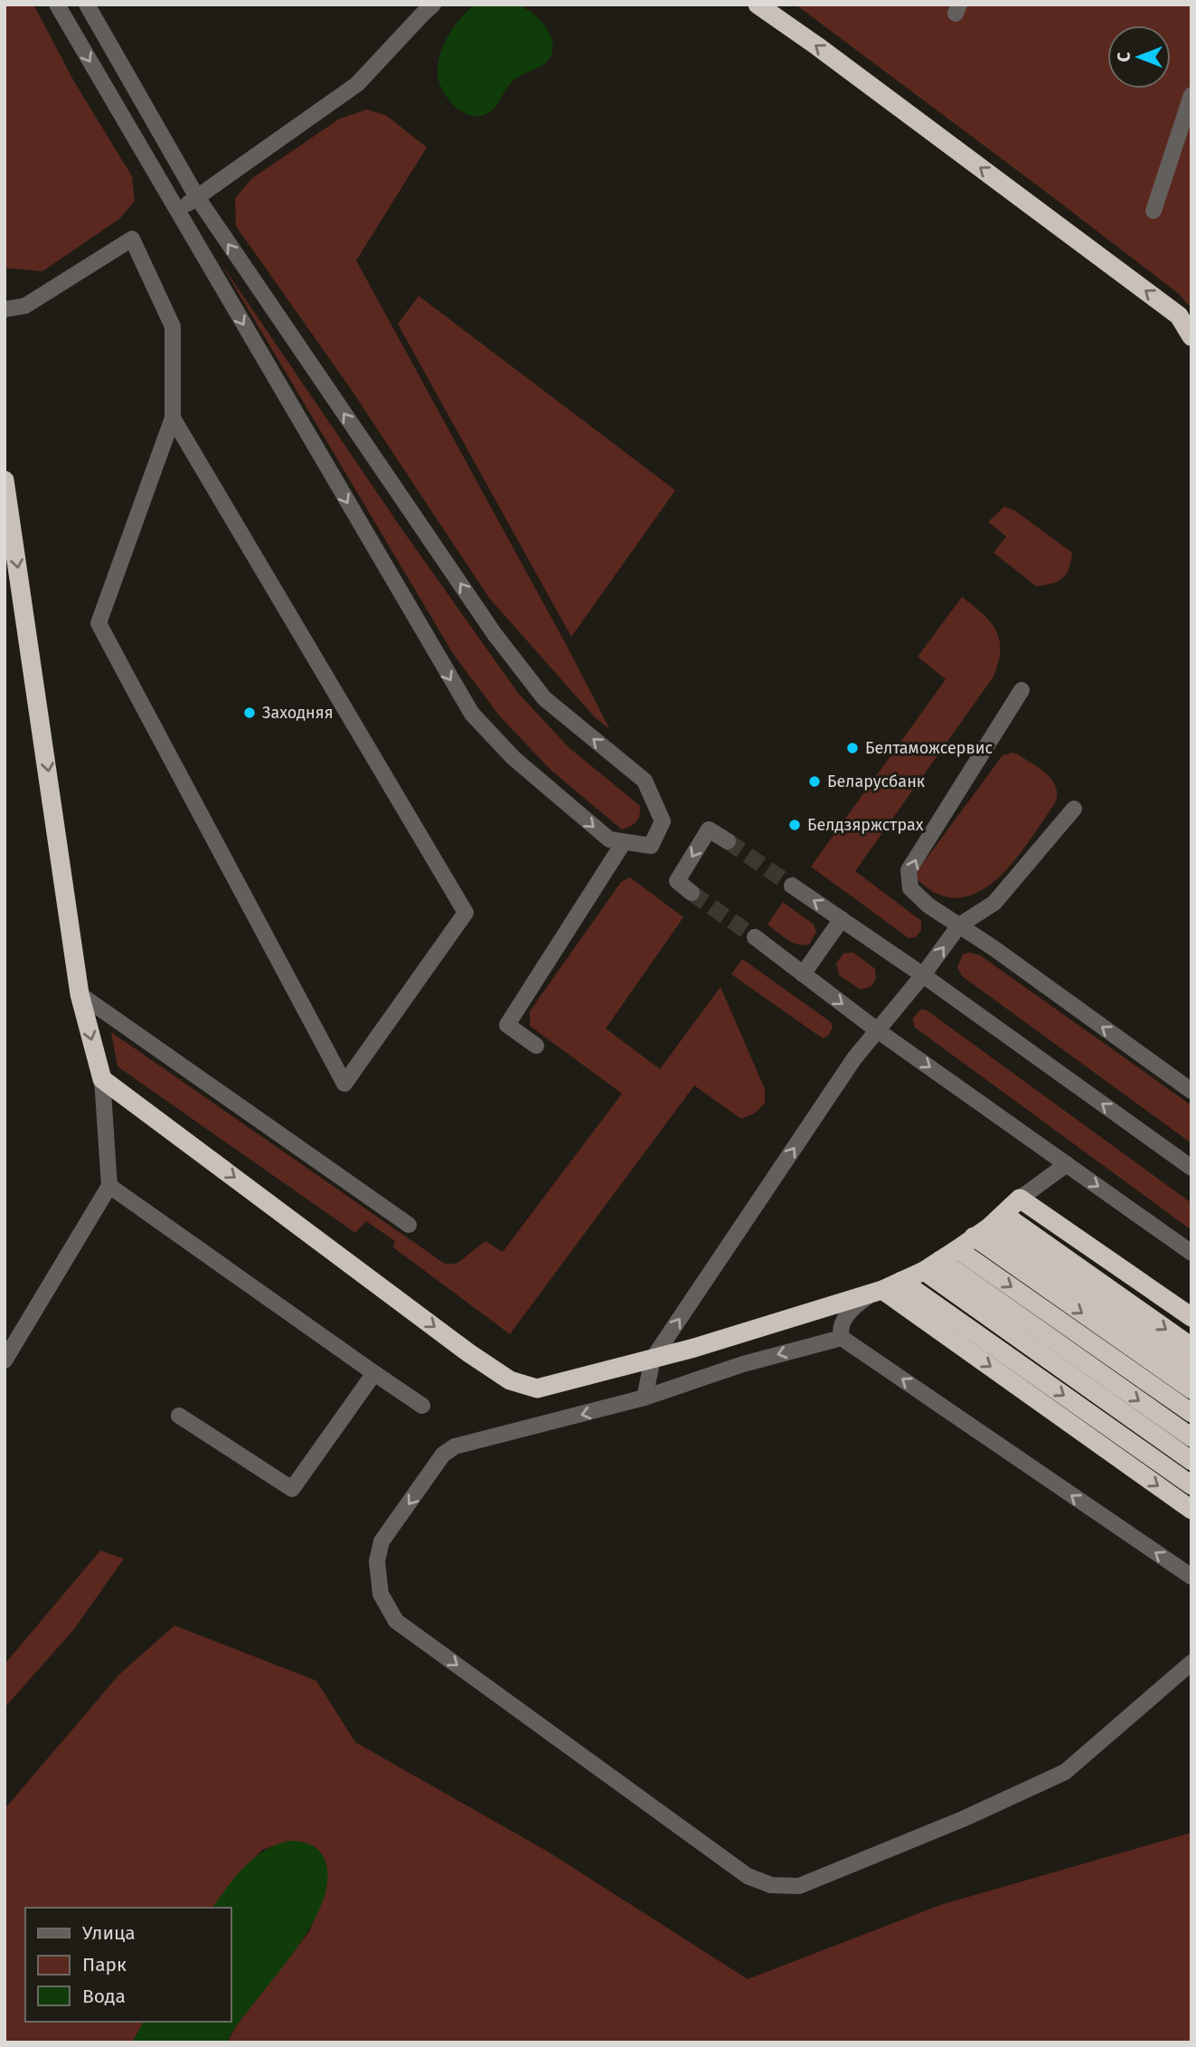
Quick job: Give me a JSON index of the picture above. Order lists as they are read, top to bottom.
{
  "places": [
    "Заходняя",
    "Белтаможсервис",
    "Беларусбанк",
    "Белдзяржстрах"
  ],
  "legend": ["Улица", "Парк", "Вода"],
  "north": "left"
}
